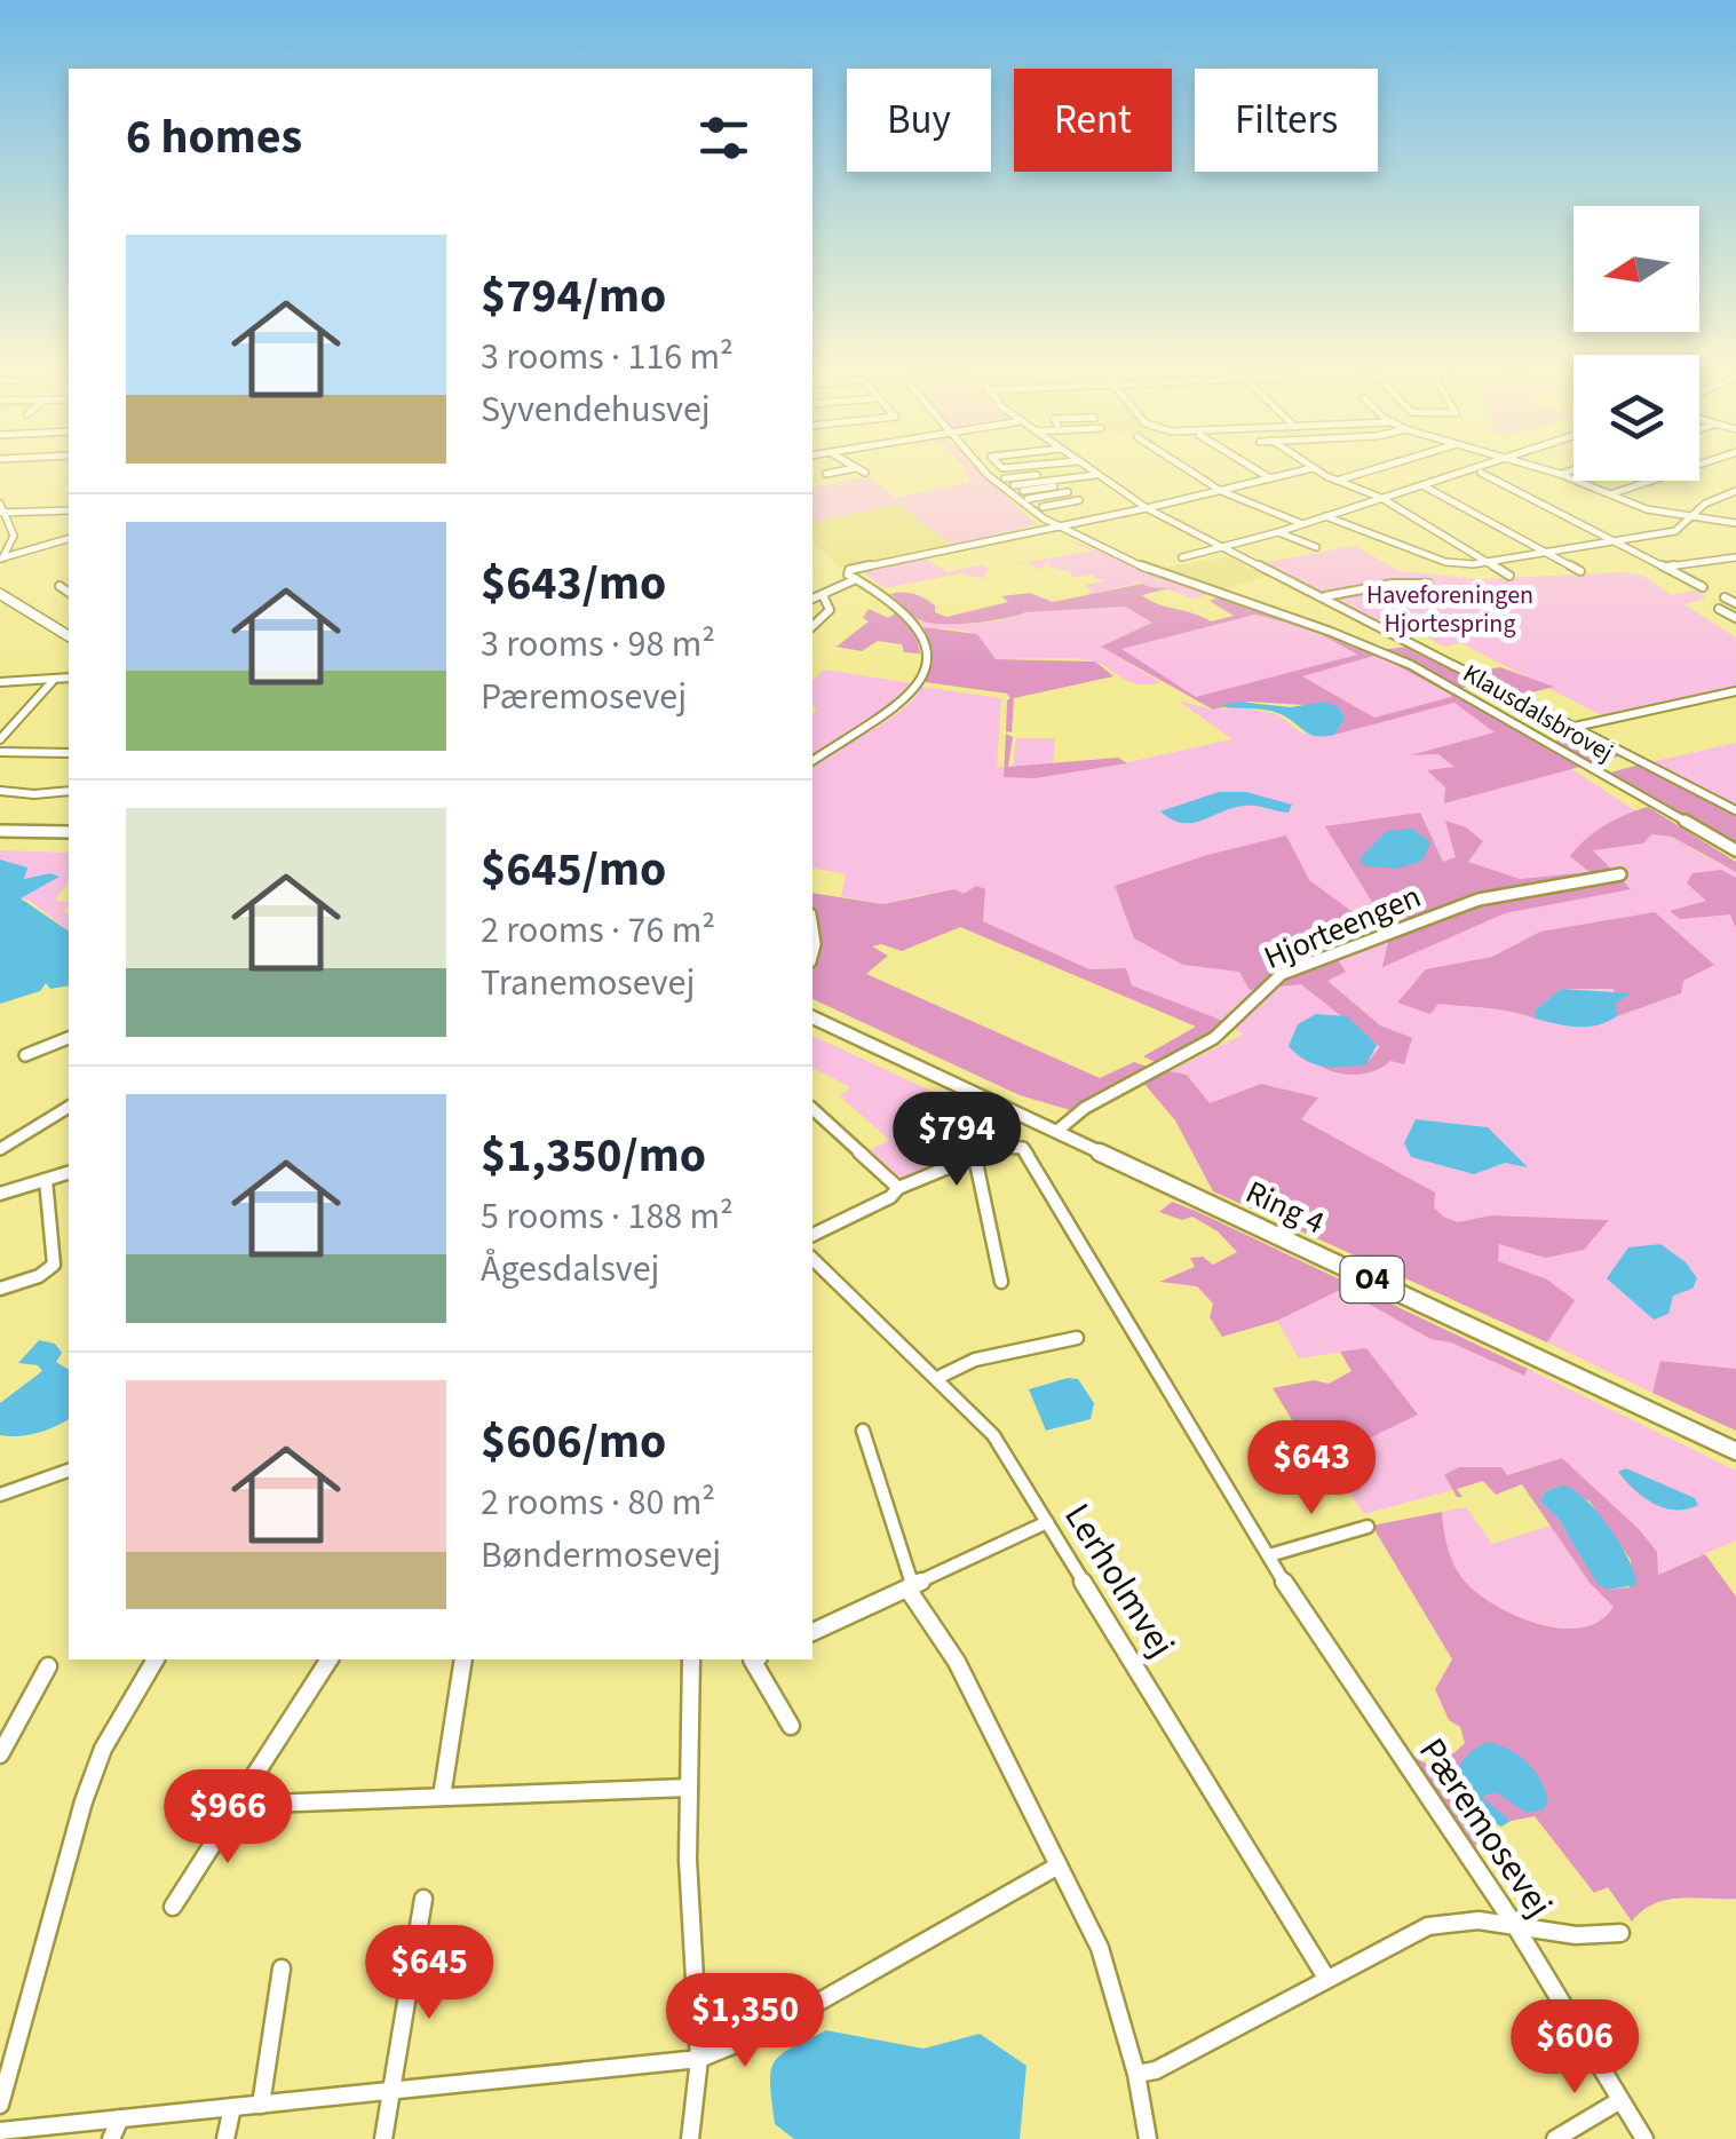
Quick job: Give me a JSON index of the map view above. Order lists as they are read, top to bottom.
{
  "streets": {
    "main road": ["Ring 4", "O4"],
    "street": [
      "Klausdalsbrovej",
      "Hjorteengen",
      "Lerholmvej",
      "Pæremosevej"
    ]
  },
  "crossings": [
    ["Hjorteengen", "Ring 4"]
  ],
  "parks": ["Haveforeningen Hjortespring"],
  "north": "left",
  "page": {
    "chip": ["Buy", "Rent", "Filters"],
    "heading": "6 homes",
    "list": [
      {
        "name": "$794/mo",
        "note": "3 rooms · 116 m² · Syvendehusvej"
      },
      {
        "name": "$643/mo",
        "note": "3 rooms · 98 m² · Pæremosevej"
      },
      {
        "name": "$645/mo",
        "note": "2 rooms · 76 m² · Tranemosevej"
      },
      {
        "name": "$1,350/mo",
        "note": "5 rooms · 188 m² · Ågesdalsvej"
      },
      {
        "name": "$606/mo",
        "note": "2 rooms · 80 m² · Bøndermosevej"
      }
    ],
    "price": [
      "$794",
      "$643",
      "$966",
      "$645",
      "$1,350",
      "$606"
    ]
  }
}
